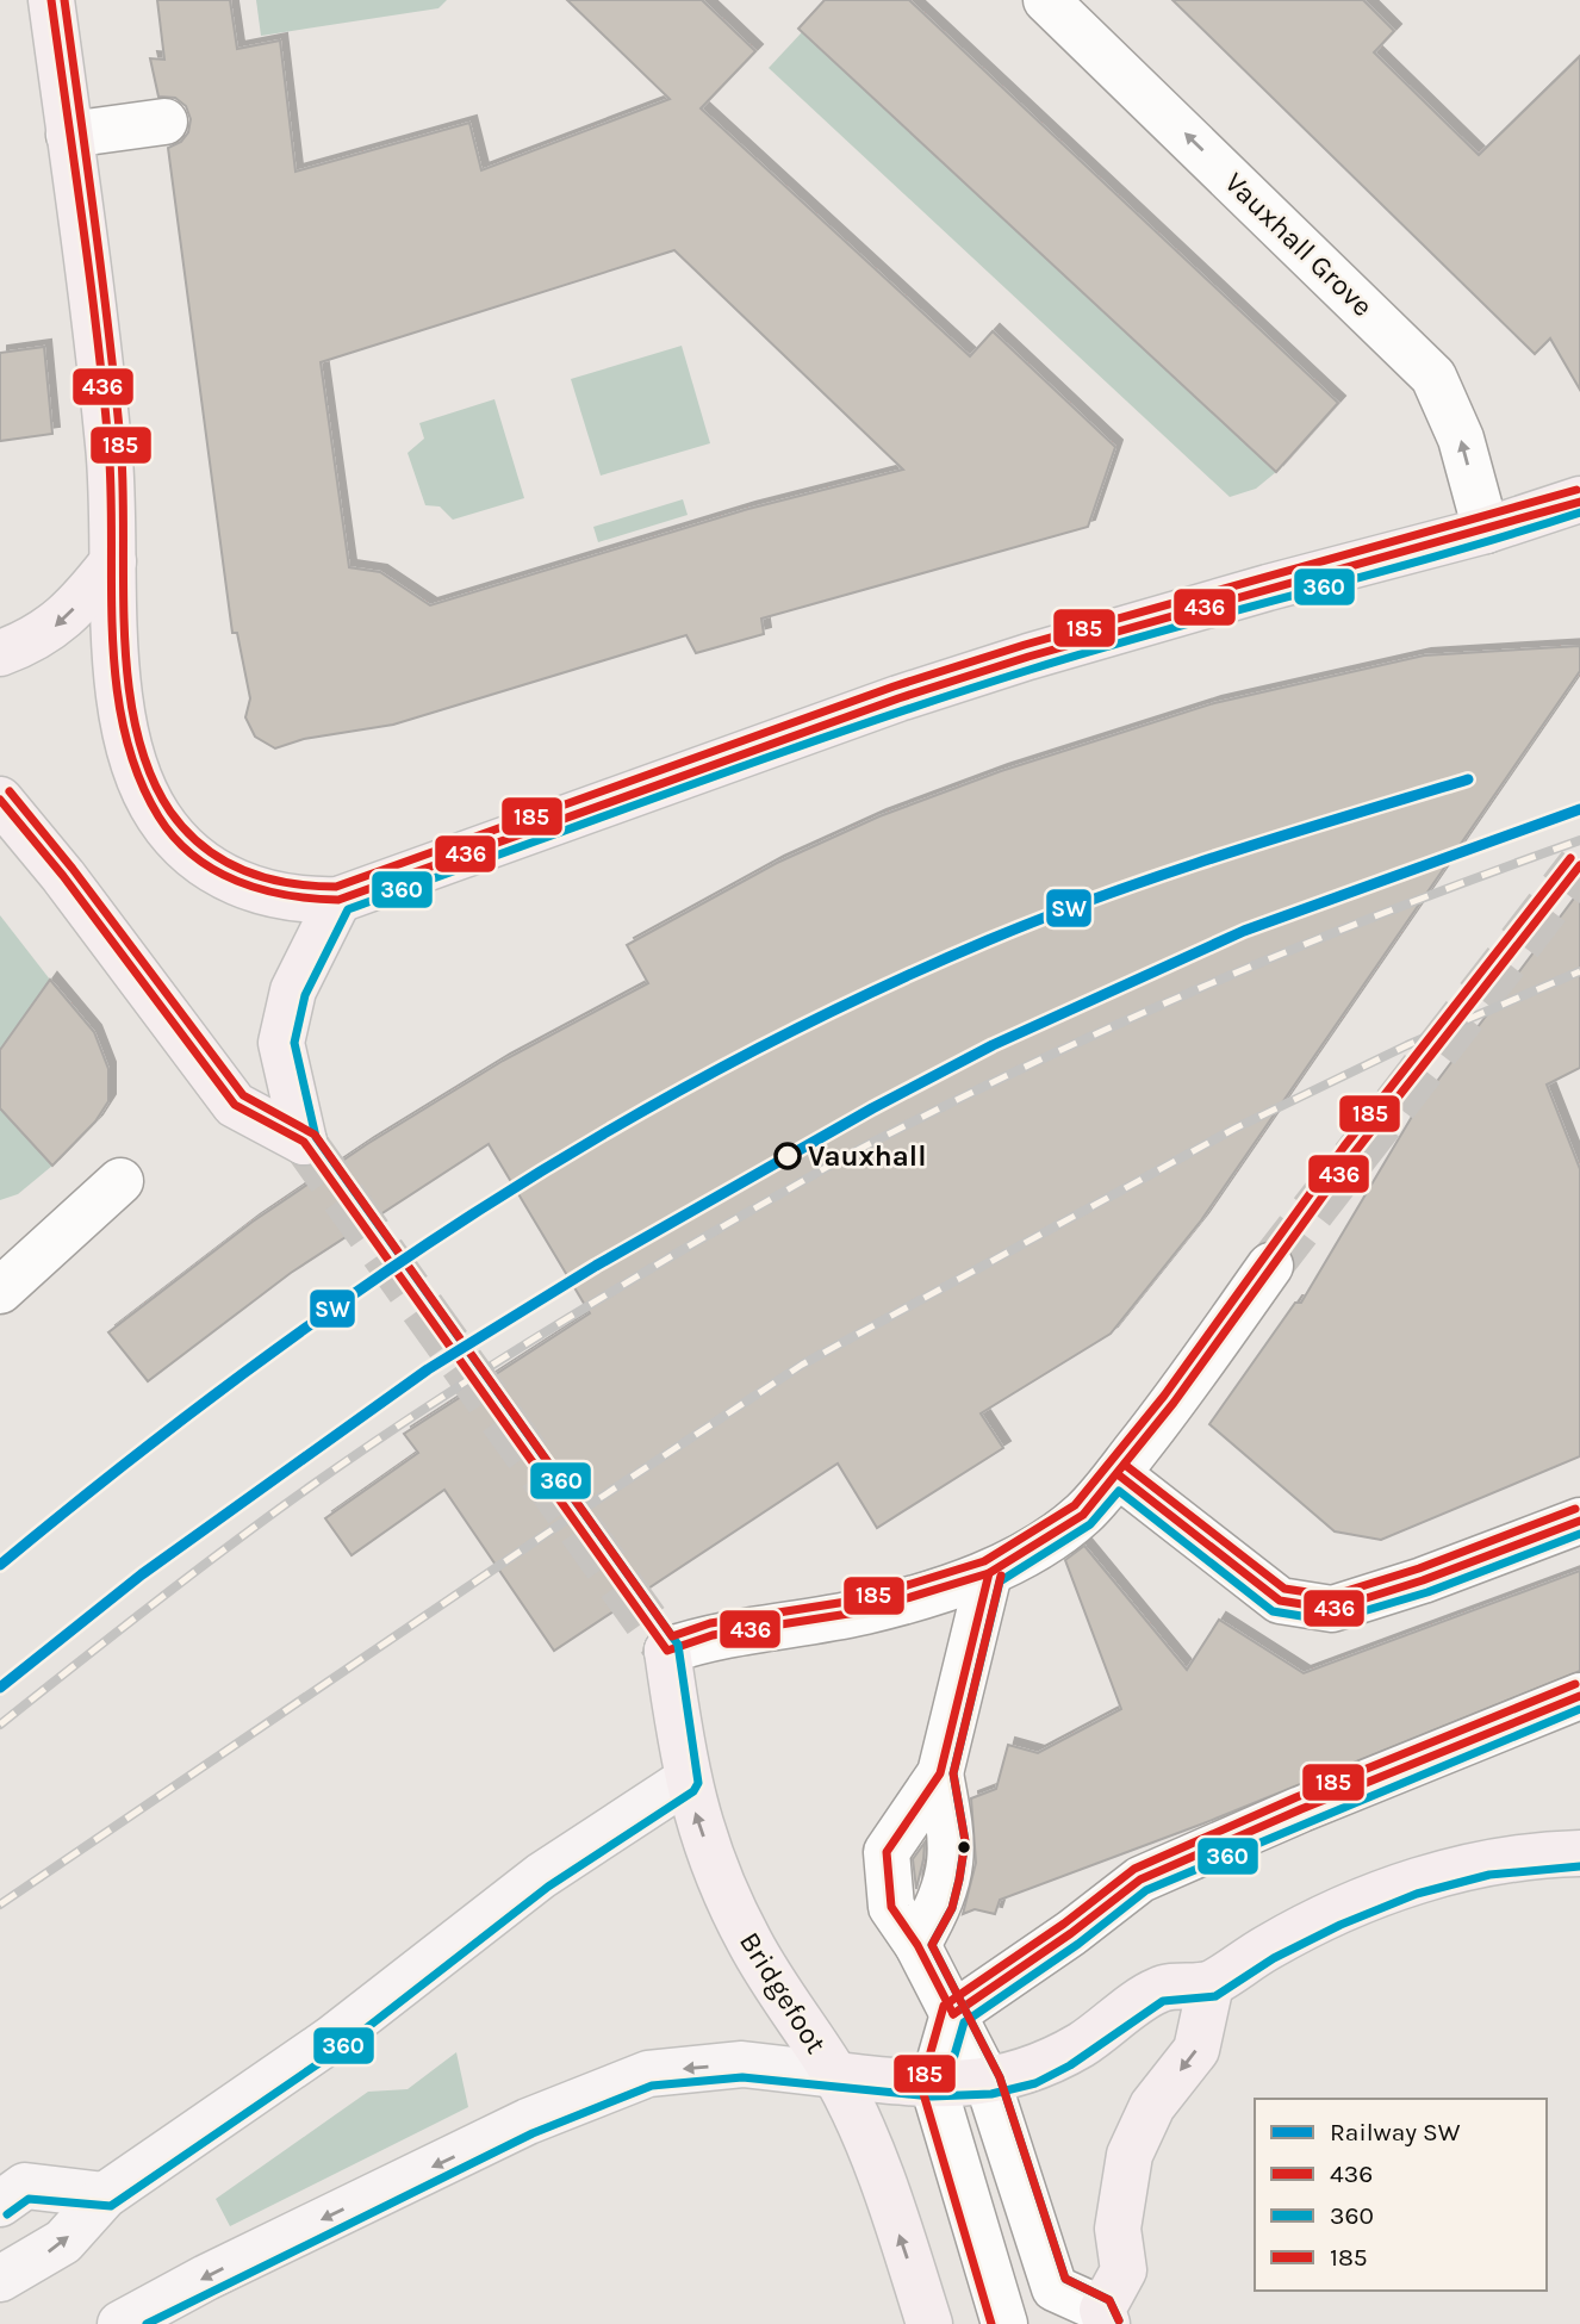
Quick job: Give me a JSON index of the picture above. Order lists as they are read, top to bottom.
{
  "streets": {
    "highway": ["Bridgefoot"],
    "street": ["Vauxhall Grove"]
  },
  "one_way": ["Vauxhall Grove", "Bridgefoot"],
  "places": ["Vauxhall"],
  "lines": [
    "transit line 436",
    "transit line 185",
    "transit line 360",
    "rail line SW"
  ],
  "legend": [
    "Railway SW",
    "436",
    "360",
    "185"
  ]
}
